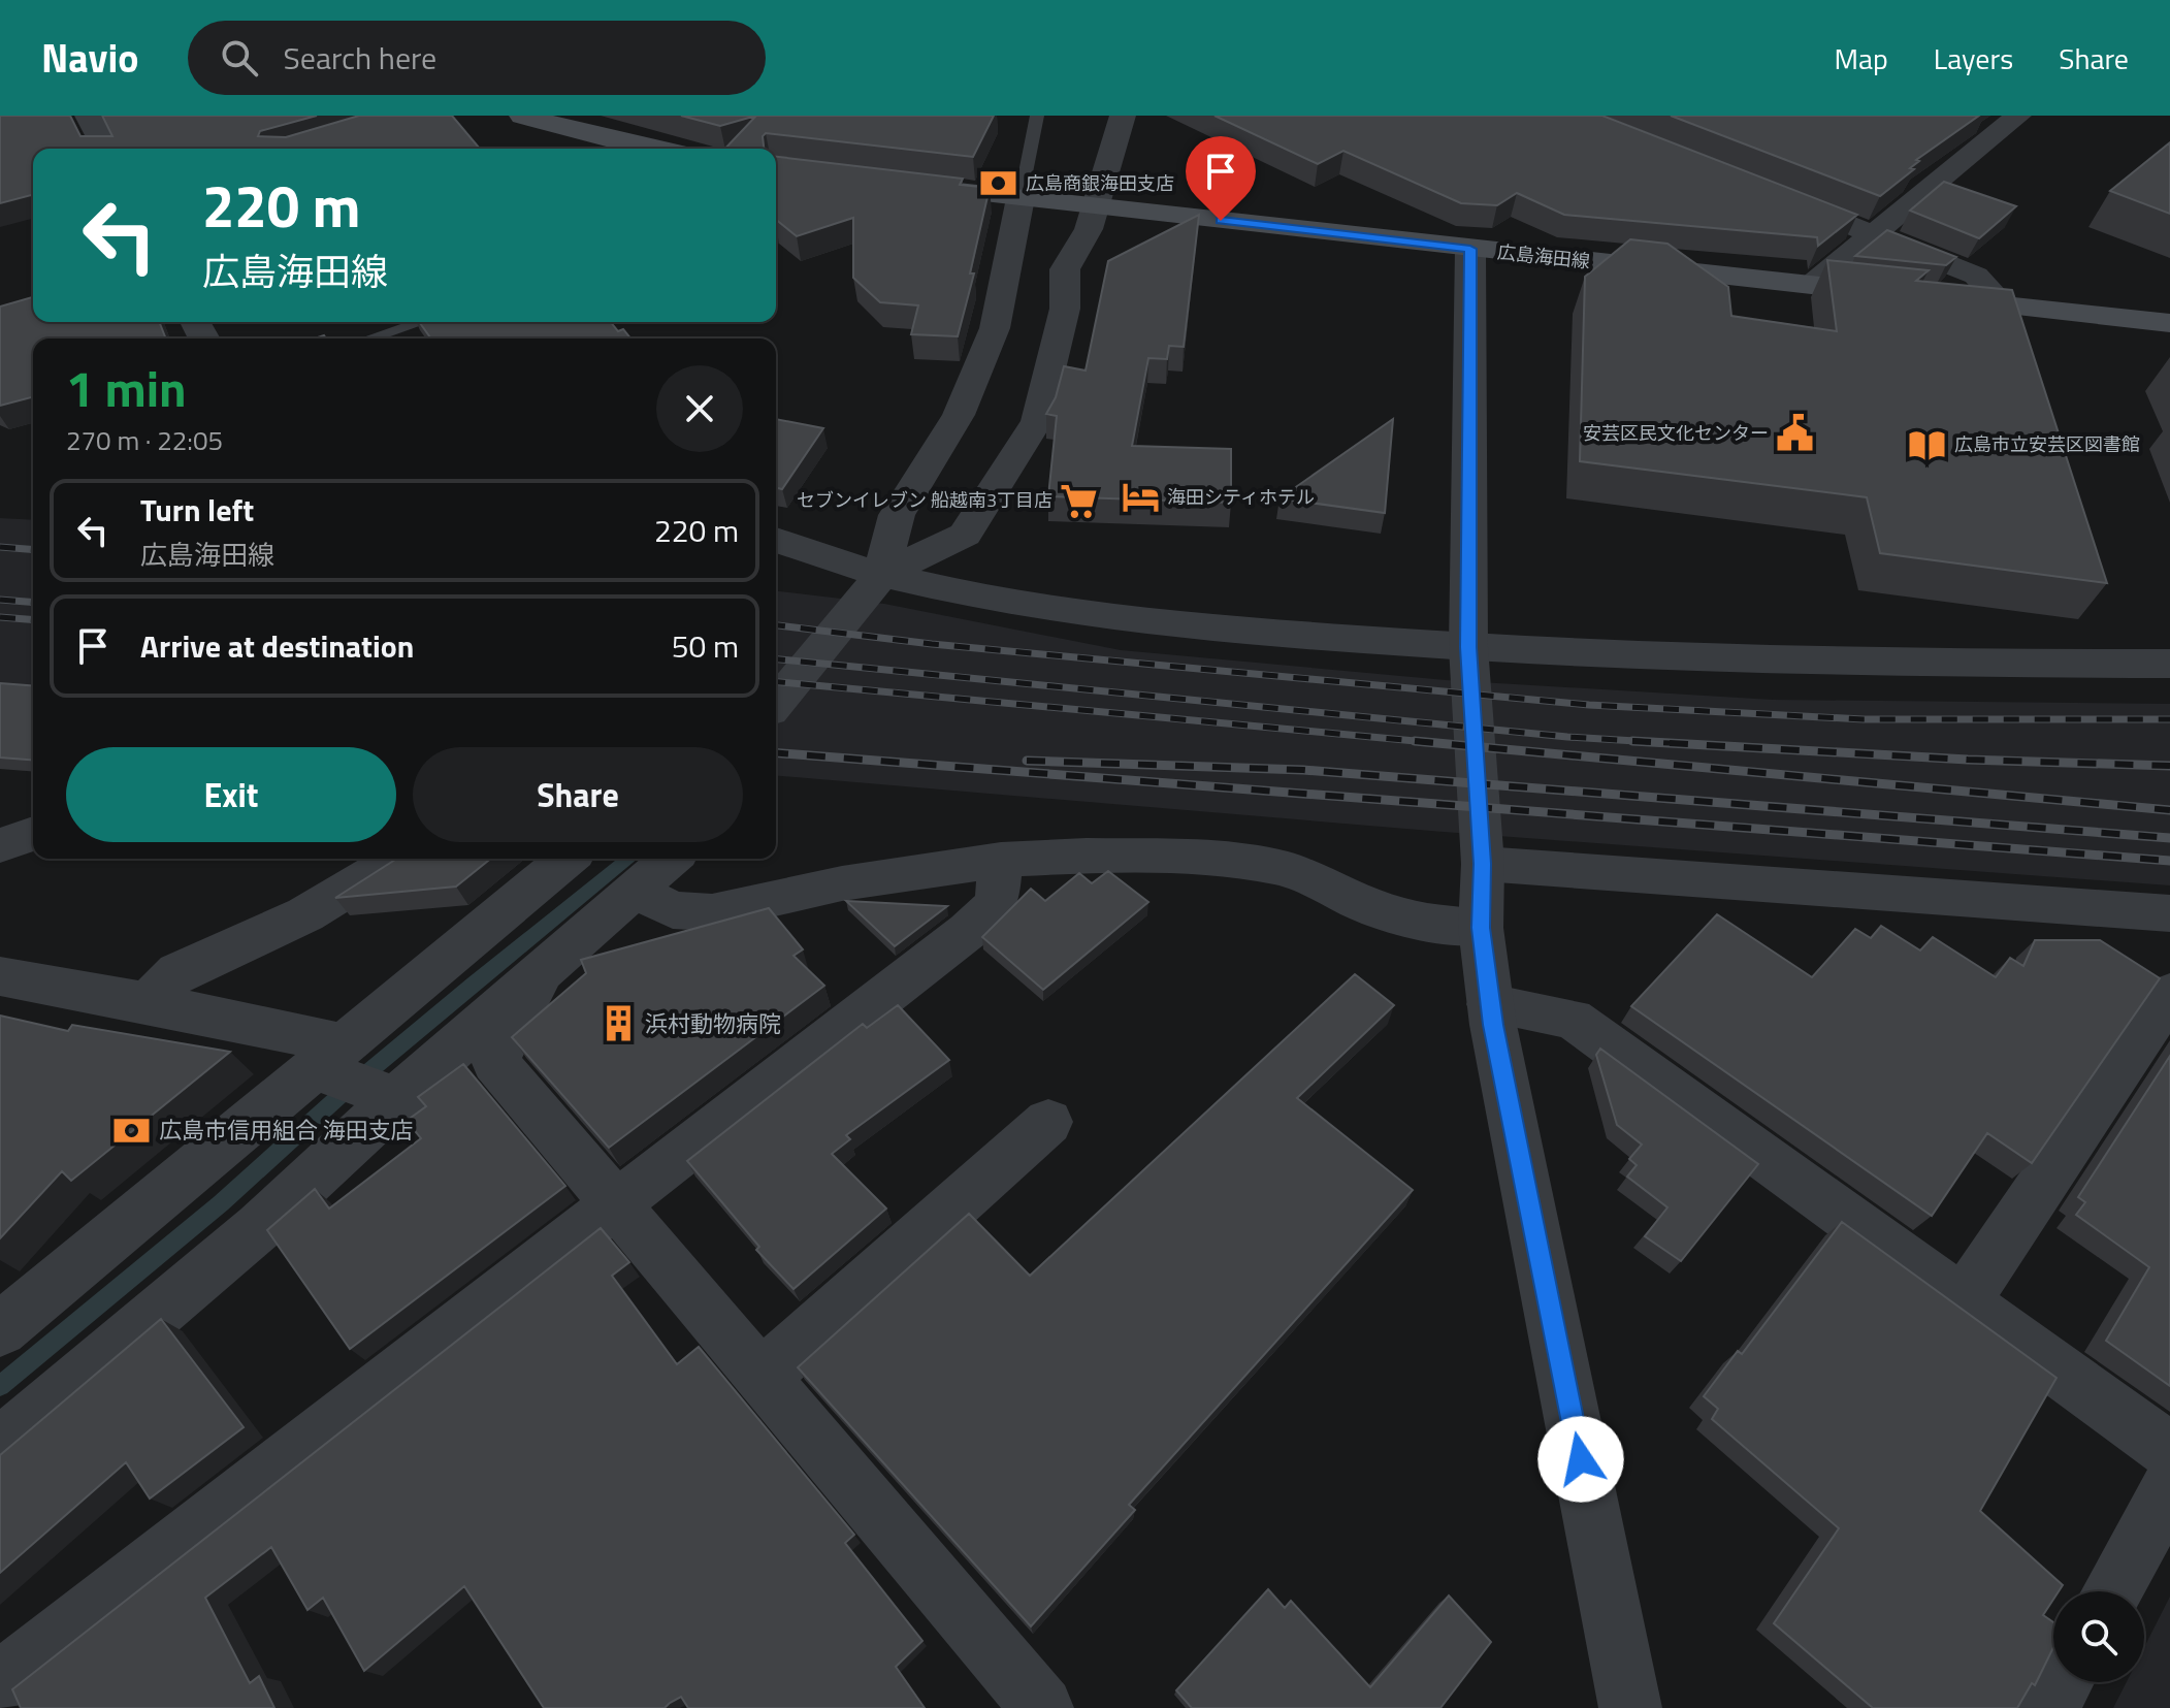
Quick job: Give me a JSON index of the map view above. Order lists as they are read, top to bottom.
{
  "streets": {
    "main road": ["広島海田線"]
  },
  "places": {
    "bank": ["広島商銀海田支店", "広島市信用組合 海田支店"],
    "public building": ["安芸区民文化センター"],
    "library": ["広島市立安芸区図書館"],
    "hotel": ["海田シティホテル"],
    "supermarket": ["セブンイレブン 船越南3丁目店"],
    "building": ["浜村動物病院"]
  },
  "page": {
    "header": "Navio",
    "search": "Search here",
    "nav": ["Map", "Layers", "Share"],
    "turn": ["220 m", "広島海田線"],
    "heading": ["1 min", "270 m · 22:05"],
    "list": [
      {
        "name": "Turn left",
        "note": "広島海田線",
        "value": "220 m"
      },
      {
        "name": "Arrive at destination",
        "value": "50 m"
      }
    ],
    "buttons": ["Exit", "Share"]
  }
}
